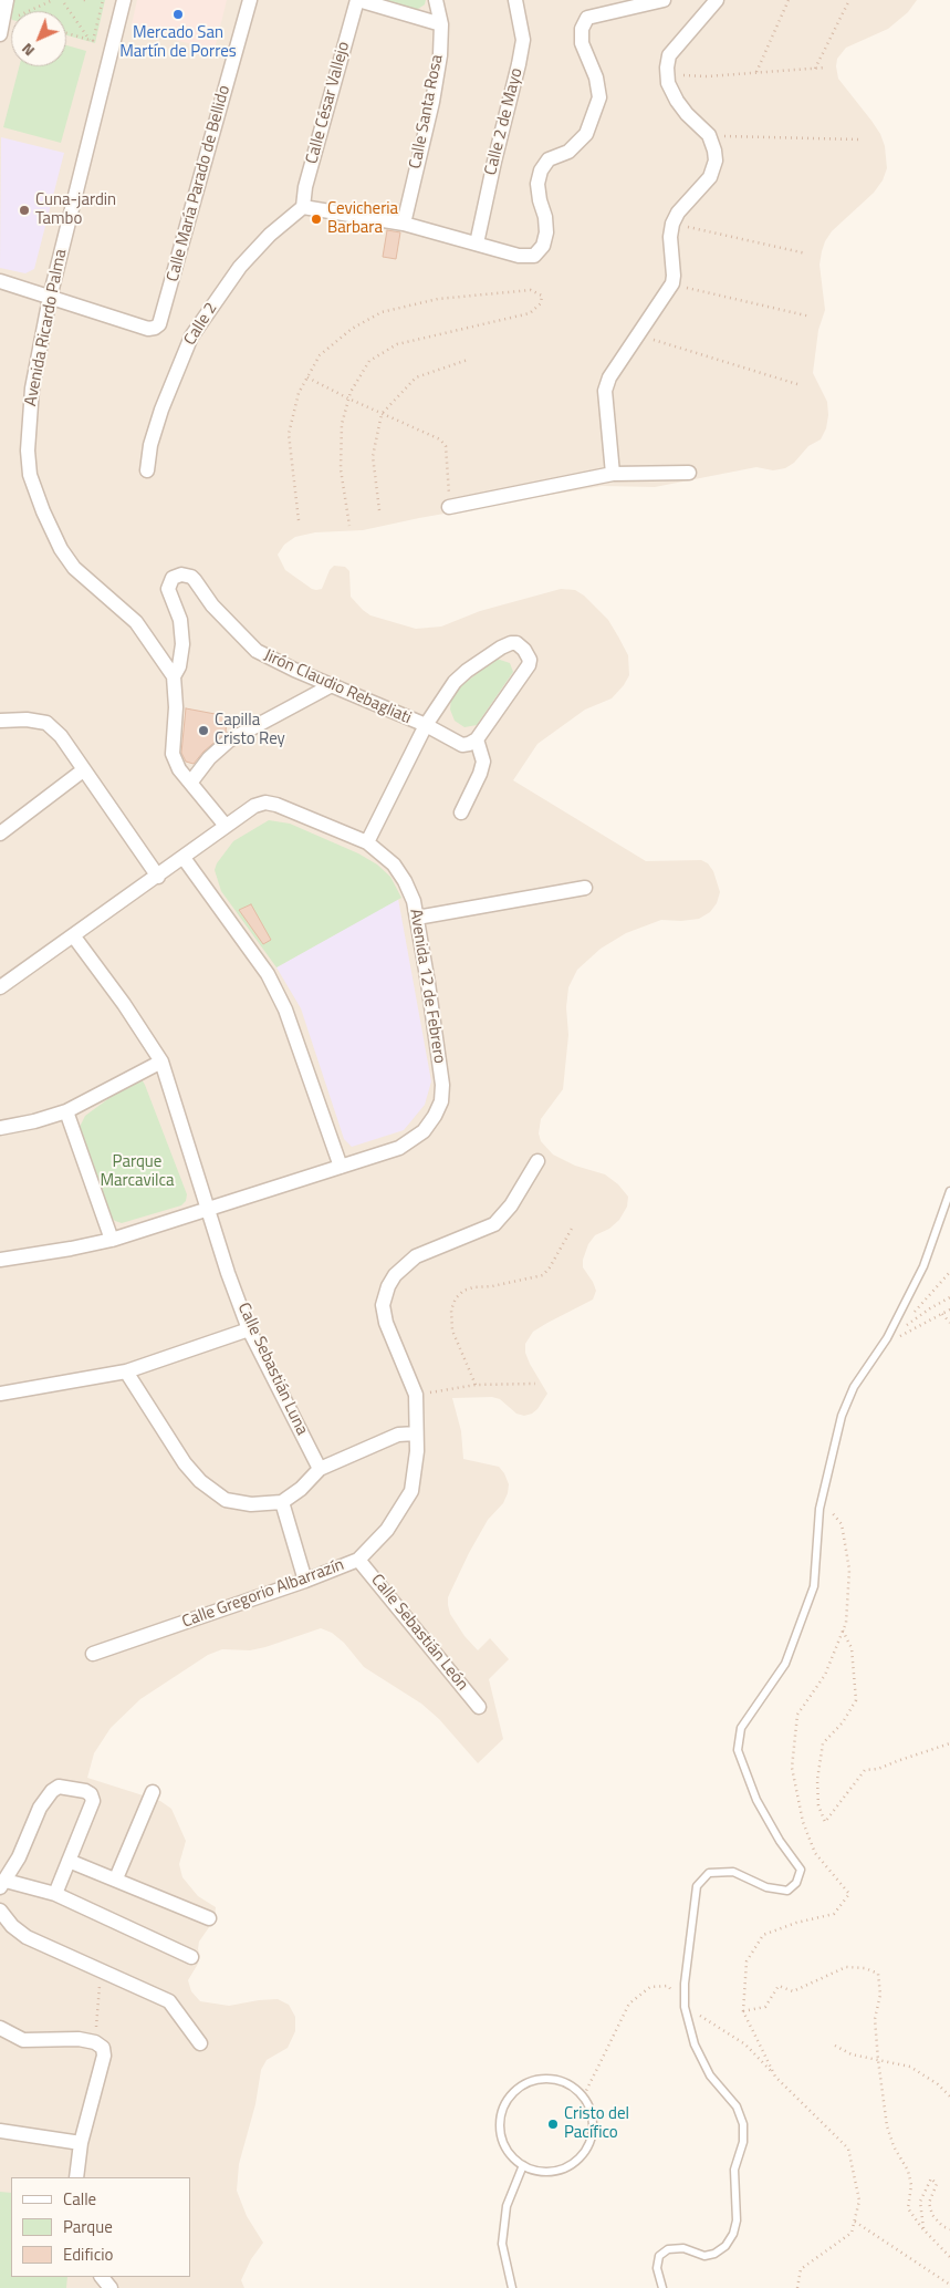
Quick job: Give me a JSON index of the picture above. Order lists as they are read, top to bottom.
{
  "streets": {
    "street": [
      "Calle César Vallejo",
      "Calle Santa Rosa",
      "Calle 2 de Mayo",
      "Calle María Parado de Bellido",
      "Calle 2",
      "Avenida Ricardo Palma",
      "Jirón Claudio Rebagliati",
      "Avenida 12 de Febrero",
      "Calle Sebastián Luna",
      "Calle Gregorio Albarrazín",
      "Calle Sebastián León"
    ]
  },
  "crossings": [
    ["Calle César Vallejo", "Calle 2"],
    ["Calle María Parado de Bellido", "Avenida Ricardo Palma"],
    ["Avenida Ricardo Palma", "Jirón Claudio Rebagliati"],
    ["Avenida 12 de Febrero", "Calle Sebastián Luna"],
    ["Calle Gregorio Albarrazín", "Calle Sebastián León"]
  ],
  "parks": ["Parque Marcavilca"],
  "places": [
    "Mercado San Martín de Porres",
    "Cuna-jardin Tambo",
    "Cevicheria Barbara",
    "Capilla Cristo Rey",
    "Cristo del Pacífico"
  ],
  "legend": ["Calle", "Parque", "Edificio"],
  "north": "bottom left"
}
